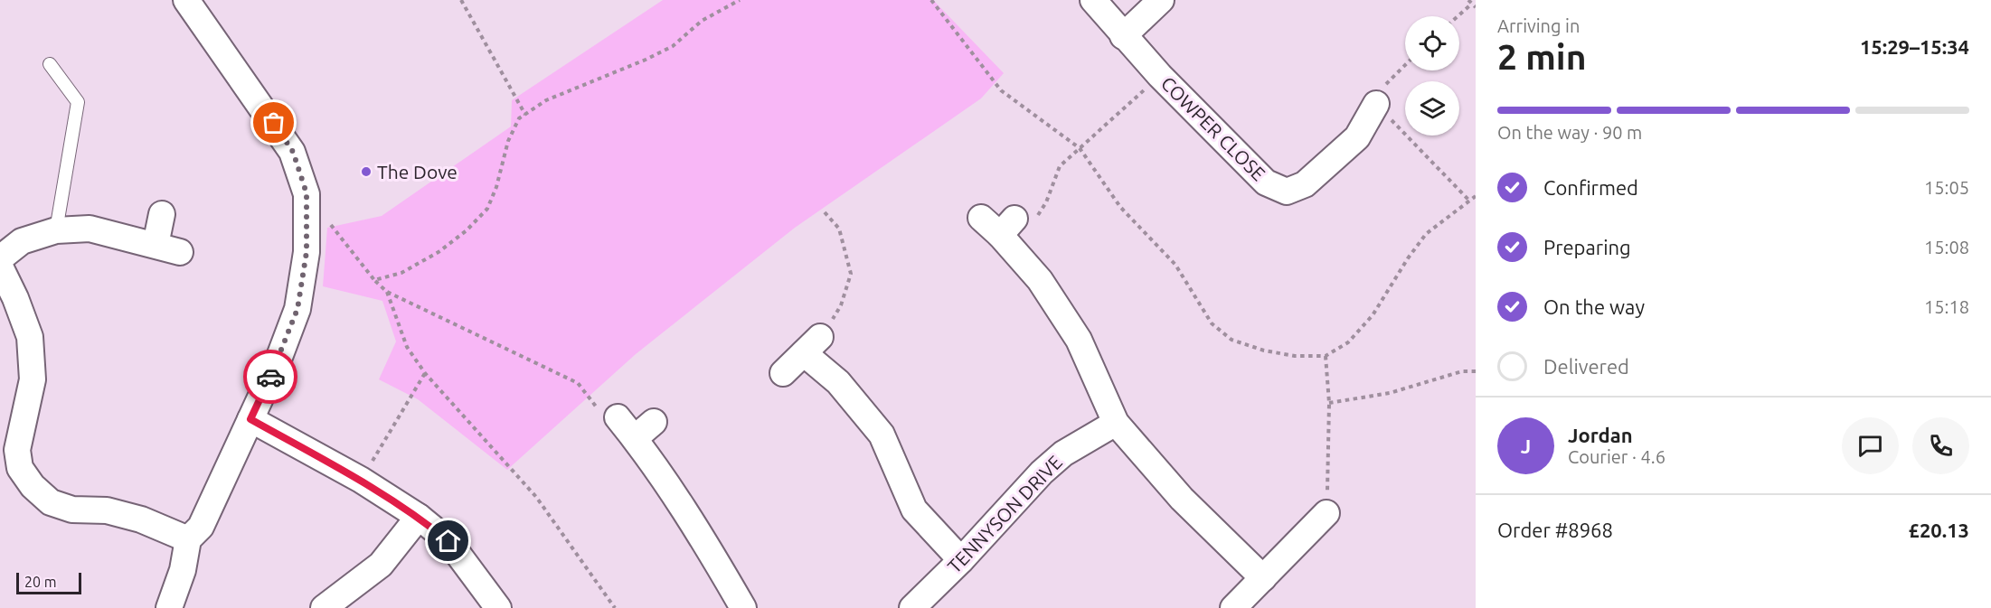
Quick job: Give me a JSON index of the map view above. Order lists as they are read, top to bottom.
{
  "streets": {
    "street": ["COWPER CLOSE", "TENNYSON DRIVE"]
  },
  "places": ["The Dove"],
  "scale_bar": "20 m",
  "page": {
    "heading": ["2 min", "Arriving in", "15:29–15:34"],
    "panel": [
      "Jordan",
      "Courier · 4.6",
      "Order #8968",
      "£20.13"
    ],
    "bar": "On the way · 90 m",
    "list": [
      ["Confirmed", "15:05"],
      ["Preparing", "15:08"],
      ["On the way", "15:18"],
      "Delivered"
    ],
    "round": "J",
    "scale": "20 m"
  }
}
